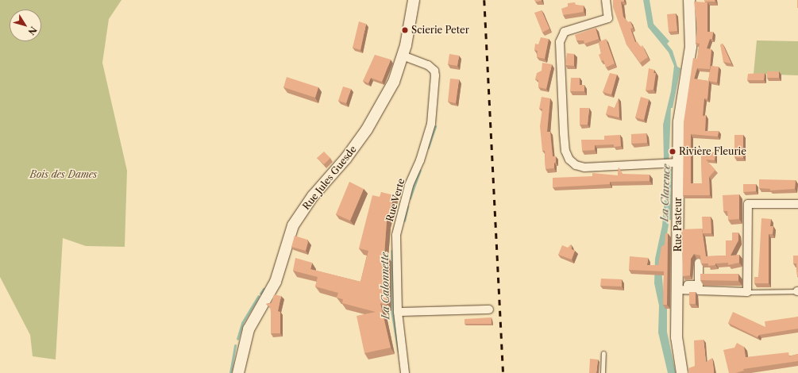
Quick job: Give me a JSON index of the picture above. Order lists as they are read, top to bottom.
{
  "streets": {
    "street": ["Rue Jules Guesde", "Rue Verte", "Rue Pasteur"]
  },
  "crossings": [
    ["Rue Jules Guesde", "Rue Verte"]
  ],
  "water": ["La Clarence", "La Calonnette"],
  "parks": ["Bois des Dames"],
  "places": ["Scierie Peter", "Rivière Fleurie"],
  "north": "bottom right"
}
